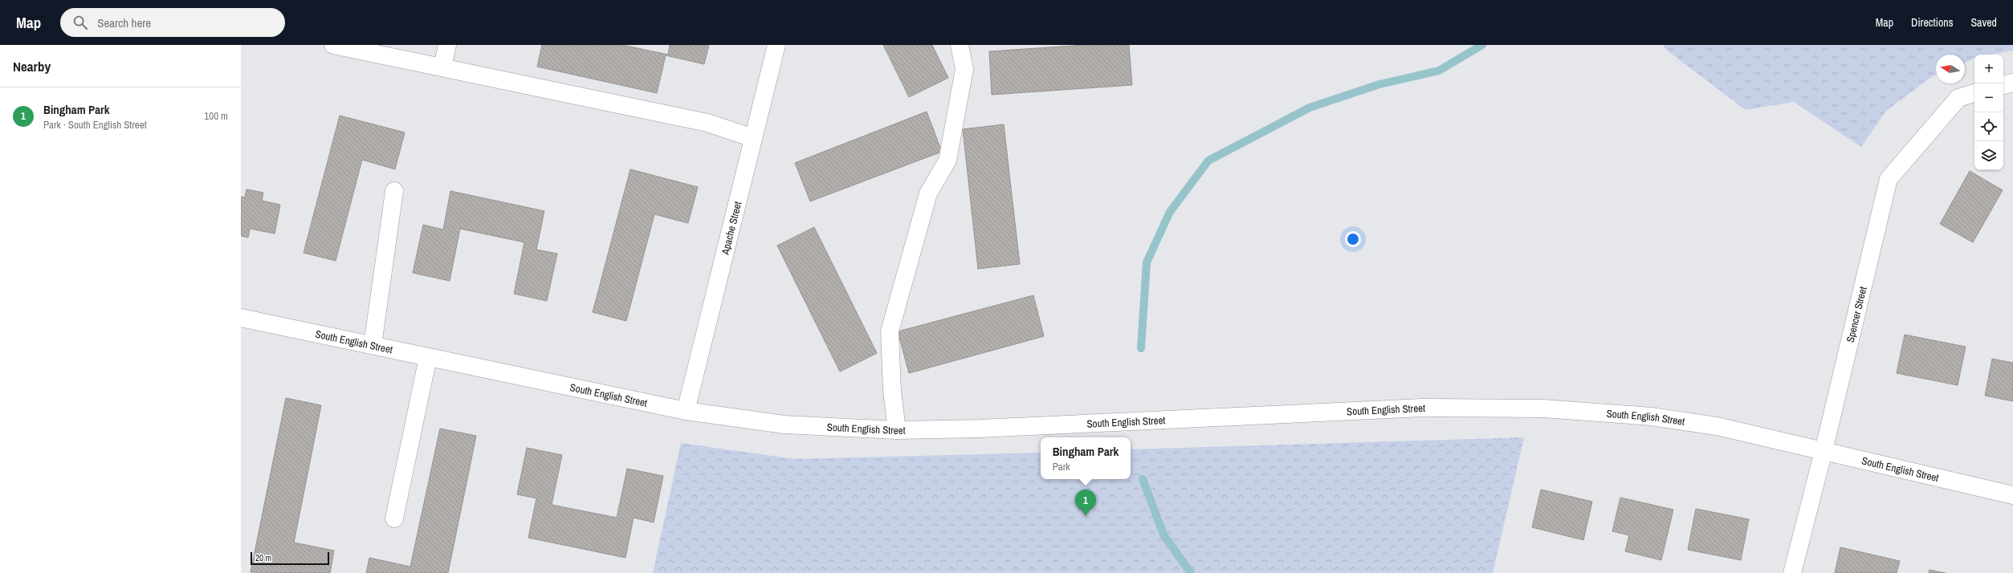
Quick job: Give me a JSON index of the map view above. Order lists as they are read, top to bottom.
{
  "streets": {
    "street": ["Apache Street", "Spencer Street", "South English Street"]
  },
  "crossings": [
    ["Apache Street", "South English Street"],
    ["Spencer Street", "South English Street"]
  ],
  "scale_bar": "20 m",
  "north": "left",
  "page": {
    "header": "Map",
    "search": "Search here",
    "nav": ["Map", "Directions", "Saved"],
    "heading": "Nearby",
    "map_buttons": ["+", "−"],
    "list": [
      {
        "mark": "1",
        "name": "Bingham Park",
        "note": "Park · South English Street",
        "value": "100 m"
      }
    ],
    "popup": ["Bingham Park", "Park"],
    "pins": "1",
    "scale": "20 m"
  }
}
